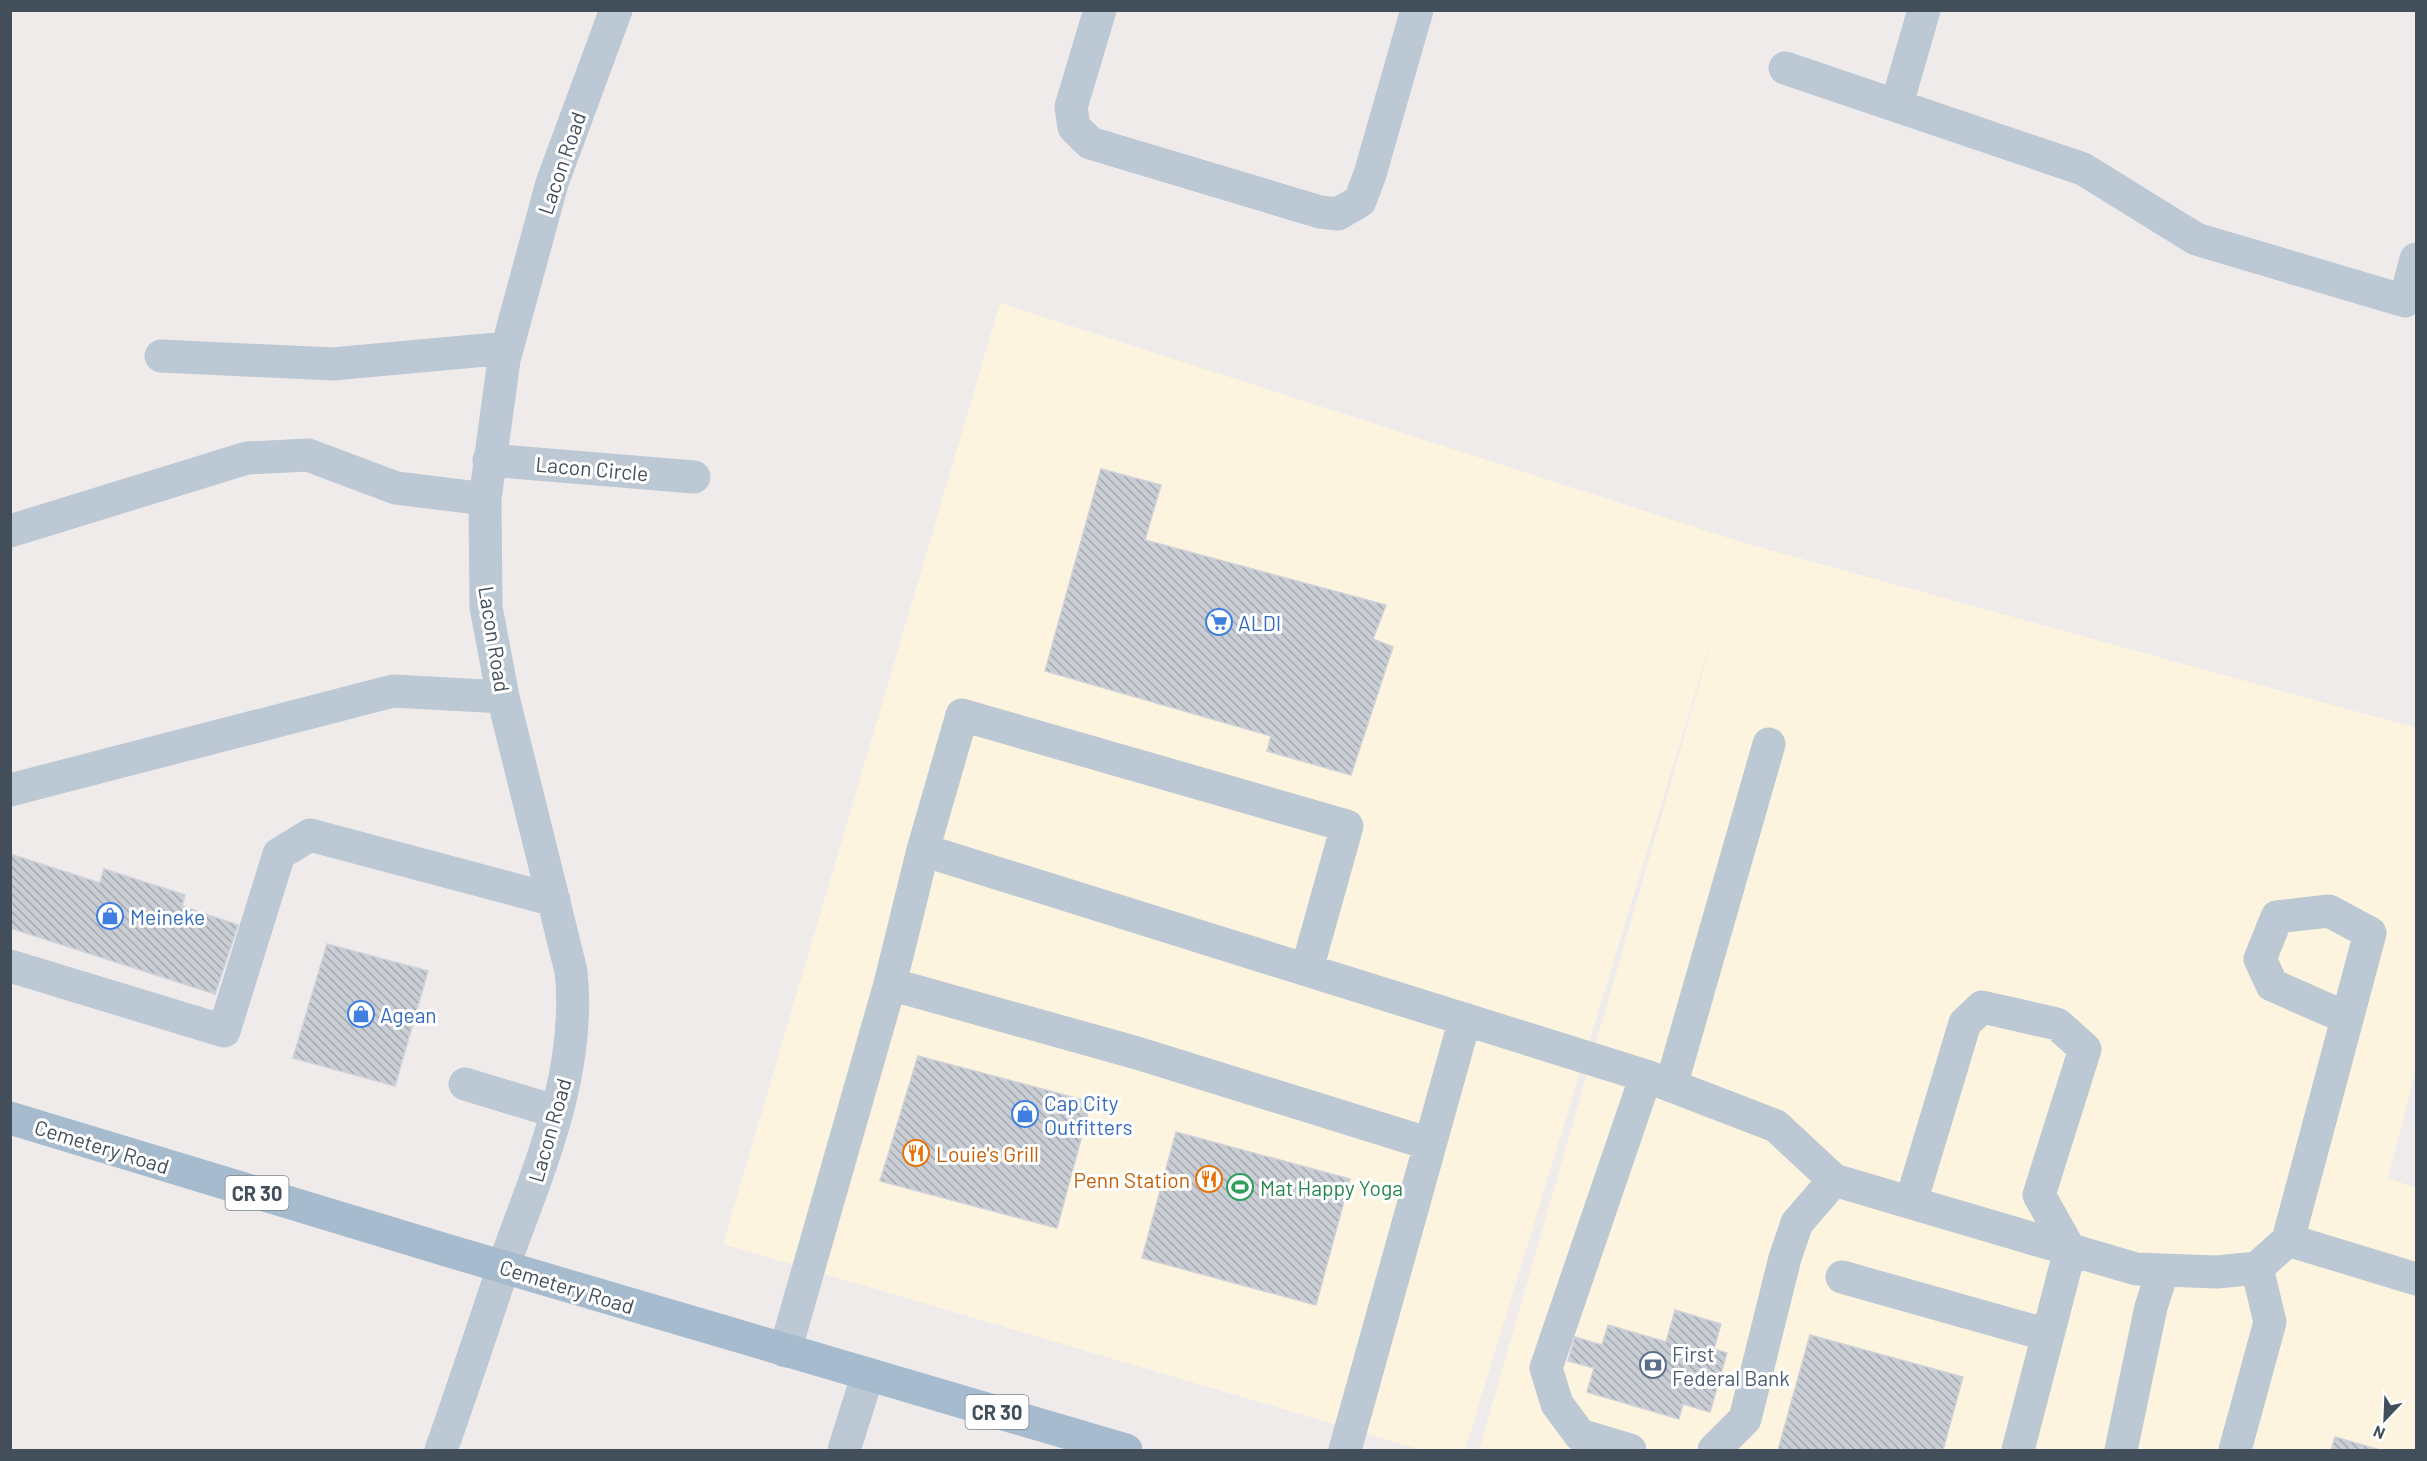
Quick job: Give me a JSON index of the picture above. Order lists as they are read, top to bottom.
{
  "streets": {
    "main road": ["Cemetery Road", "CR 30"],
    "street": ["Lacon Road", "Lacon Circle"]
  },
  "crossings": [
    ["Lacon Road", "Lacon Circle"],
    ["Lacon Road", "Cemetery Road"]
  ],
  "places": {
    "supermarket": ["ALDI"],
    "shop": ["Meineke", "Agean", "Cap City Outfitters"],
    "restaurant": ["Louie's Grill", "Penn Station"],
    "sports": ["Mat Happy Yoga"],
    "bank": ["First Federal Bank"]
  },
  "north": "bottom left"
}
